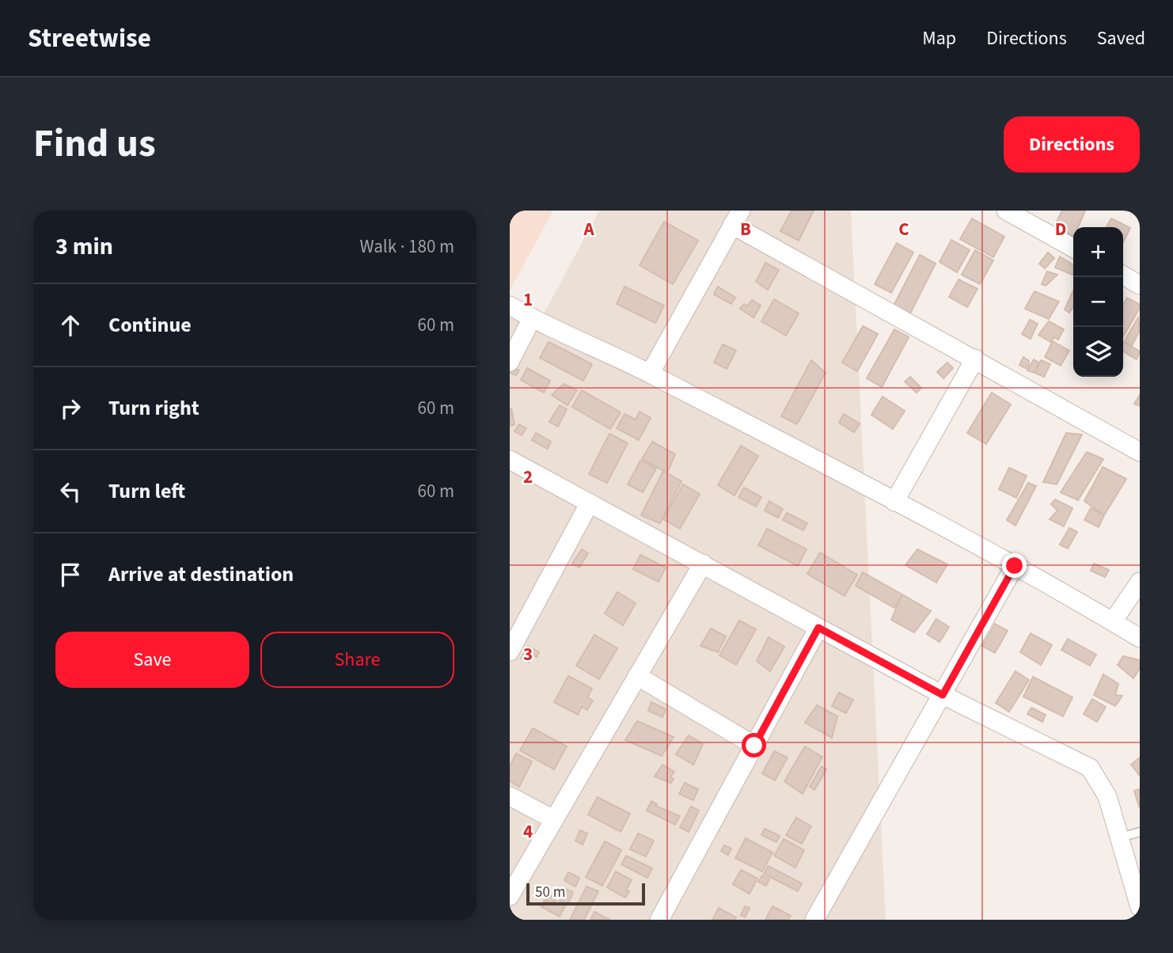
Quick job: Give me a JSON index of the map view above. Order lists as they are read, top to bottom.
{
  "scale_bar": "50 m",
  "page": {
    "header": "Streetwise",
    "nav": ["Map", "Directions", "Saved"],
    "title": "Find us",
    "buttons": [
      "Directions",
      ["Save", "Share"]
    ],
    "heading": ["3 min", "Walk · 180 m"],
    "map_buttons": ["+", "−"],
    "list": [
      ["Continue", "60 m"],
      ["Turn right", "60 m"],
      ["Turn left", "60 m"],
      "Arrive at destination"
    ],
    "scale": "50 m"
  },
  "grid": {
    "columns": [
      "A",
      "B",
      "C",
      "D"
    ],
    "rows": [
      "1",
      "2",
      "3",
      "4"
    ]
  }
}
